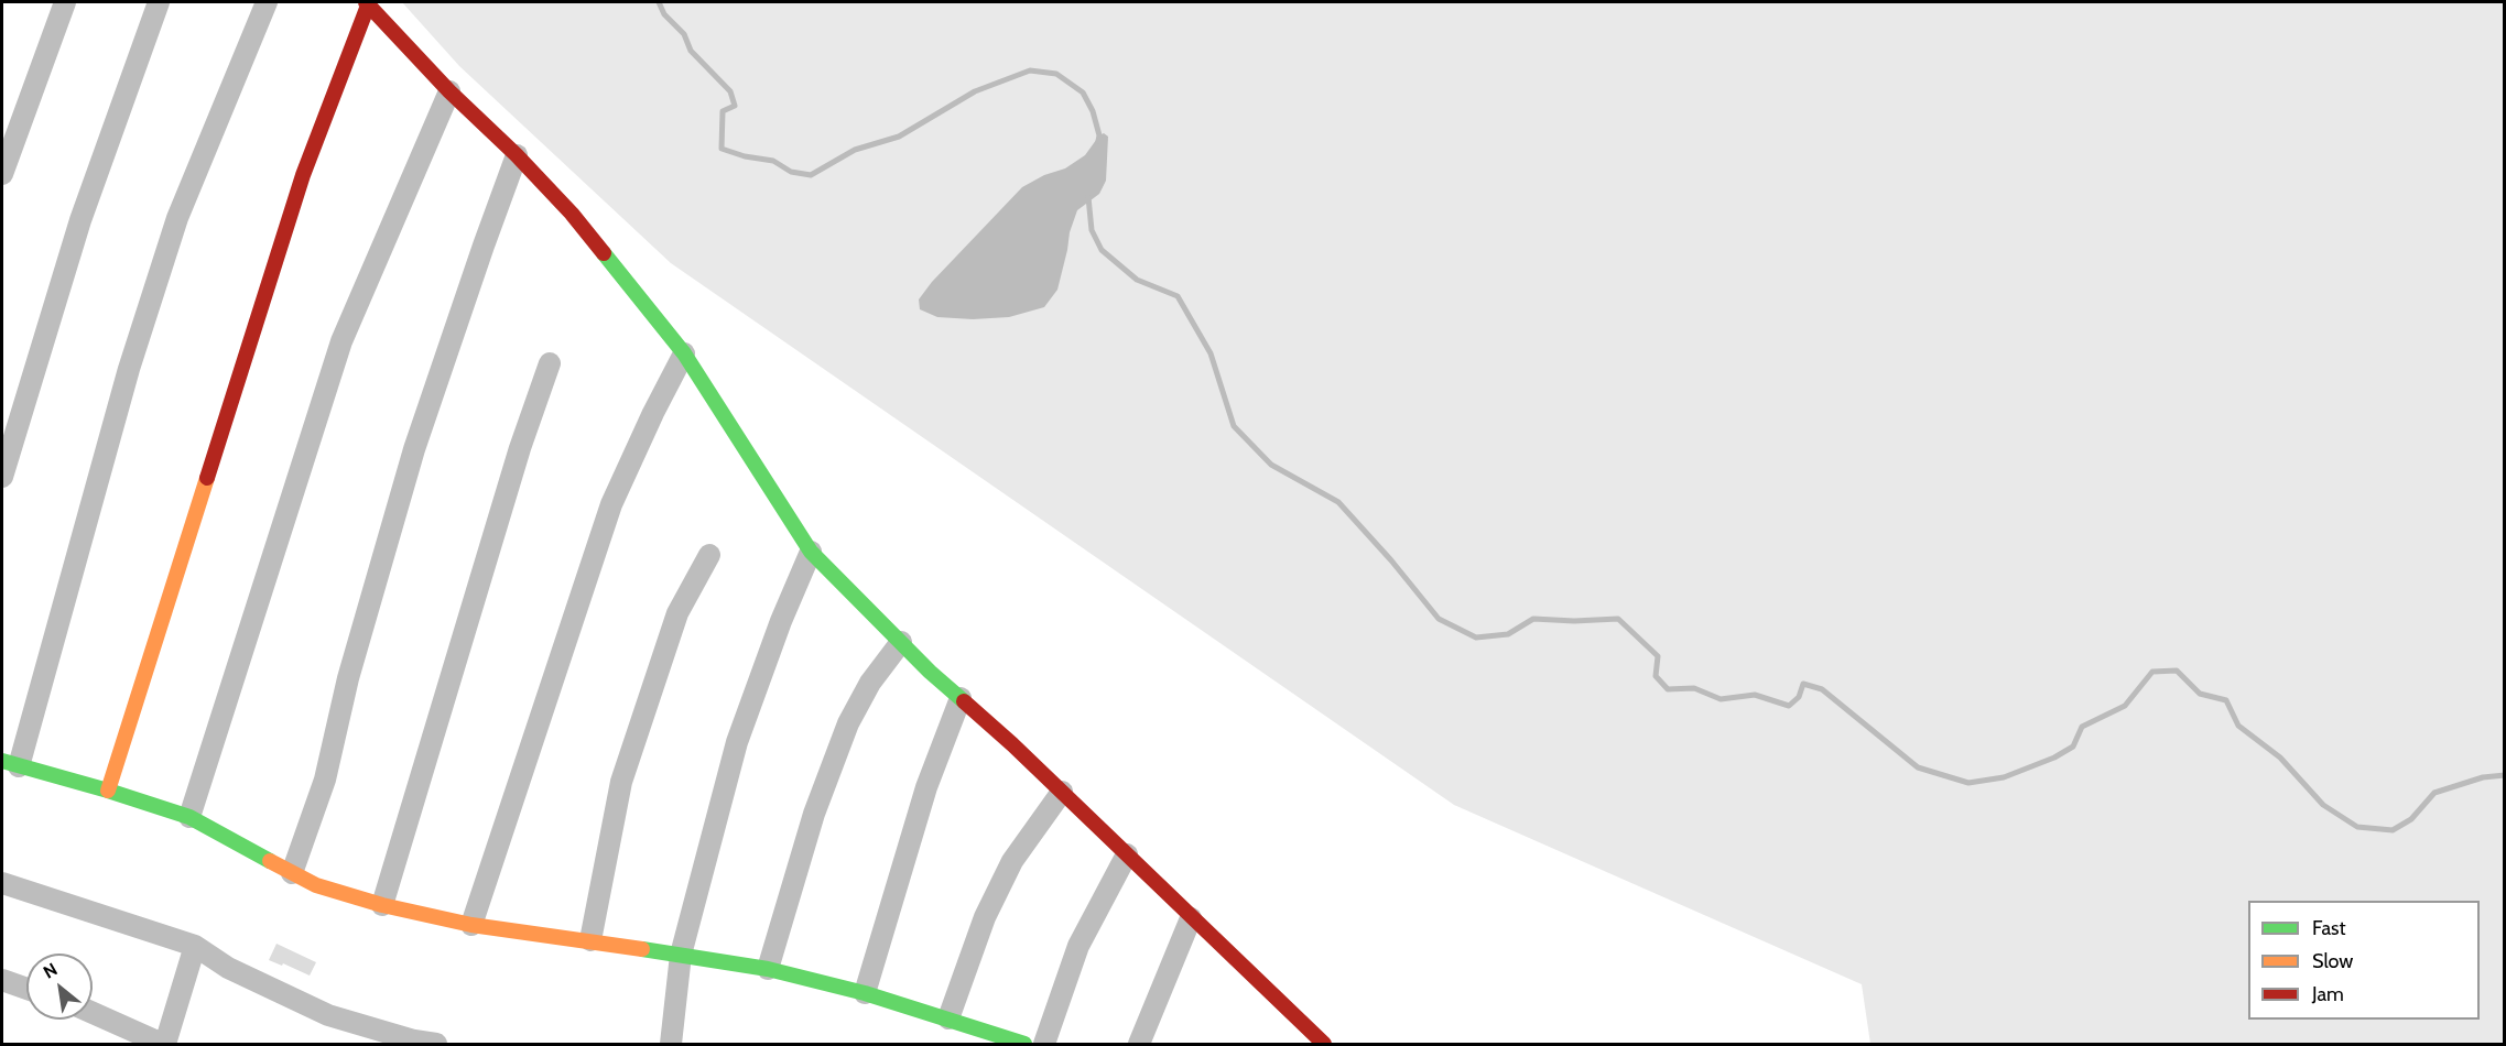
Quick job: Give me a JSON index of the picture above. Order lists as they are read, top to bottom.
{
  "legend": ["Fast", "Slow", "Jam"],
  "north": "top left"
}
